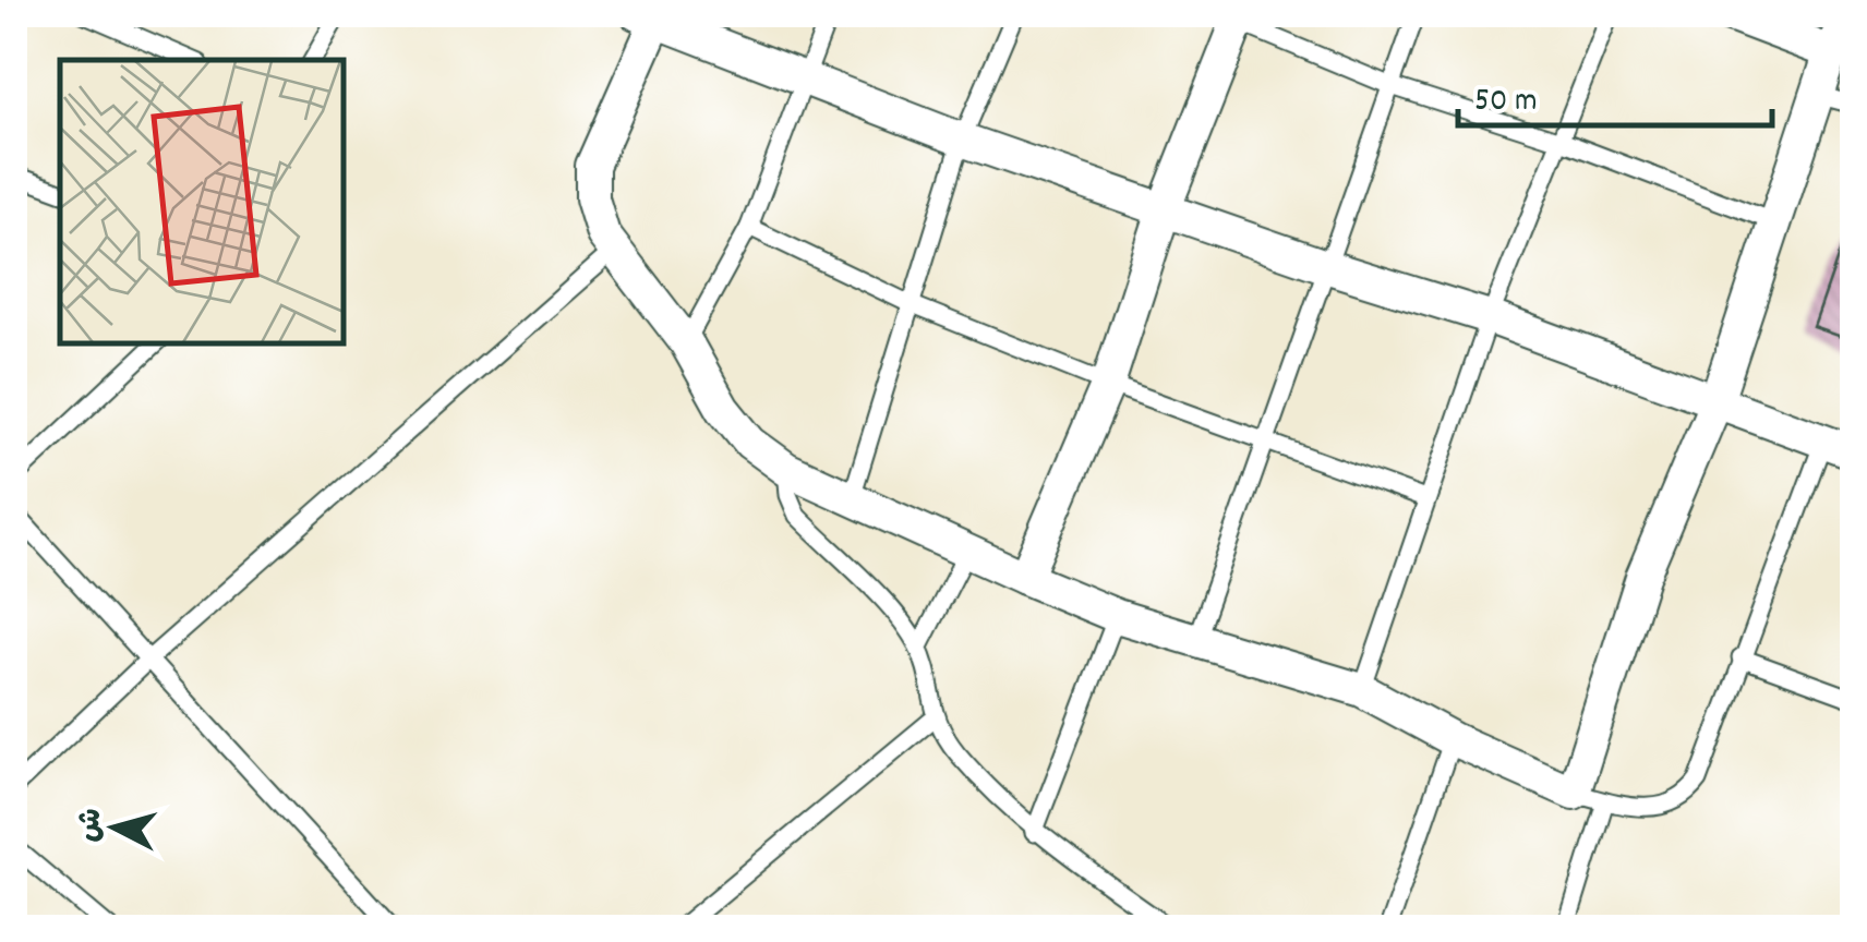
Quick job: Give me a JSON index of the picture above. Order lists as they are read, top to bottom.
{
  "scale_bar": "50 m",
  "north": "left"
}
